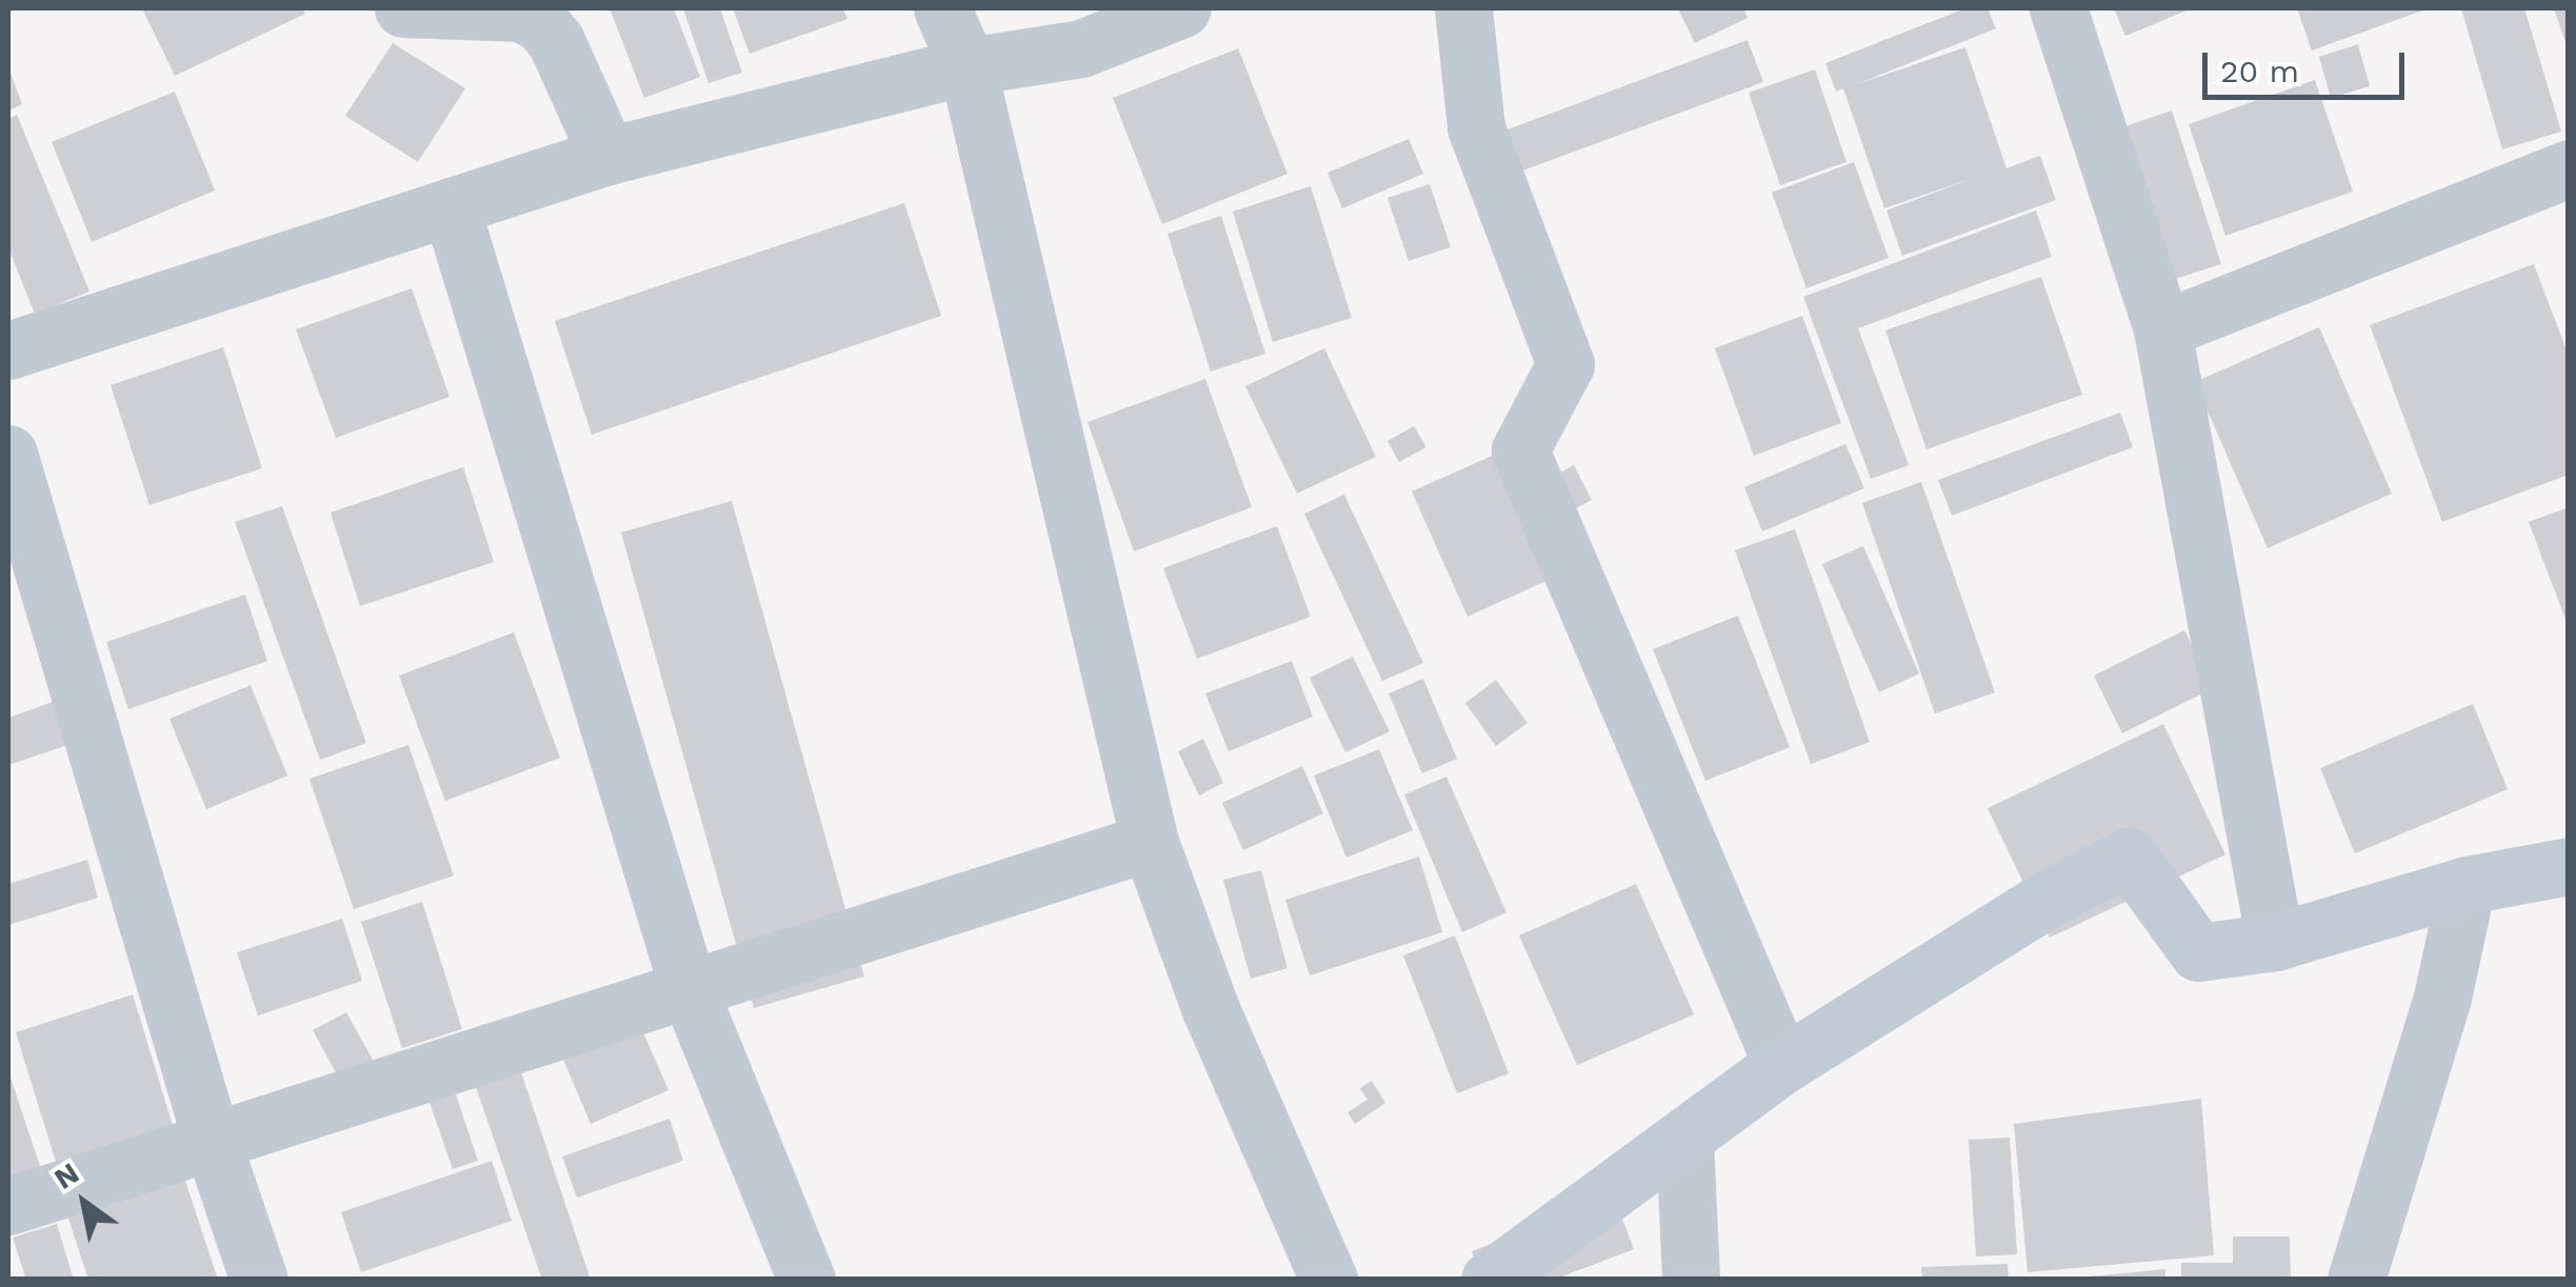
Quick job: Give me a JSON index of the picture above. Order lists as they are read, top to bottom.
{
  "scale_bar": "20 m",
  "north": "top left"
}
